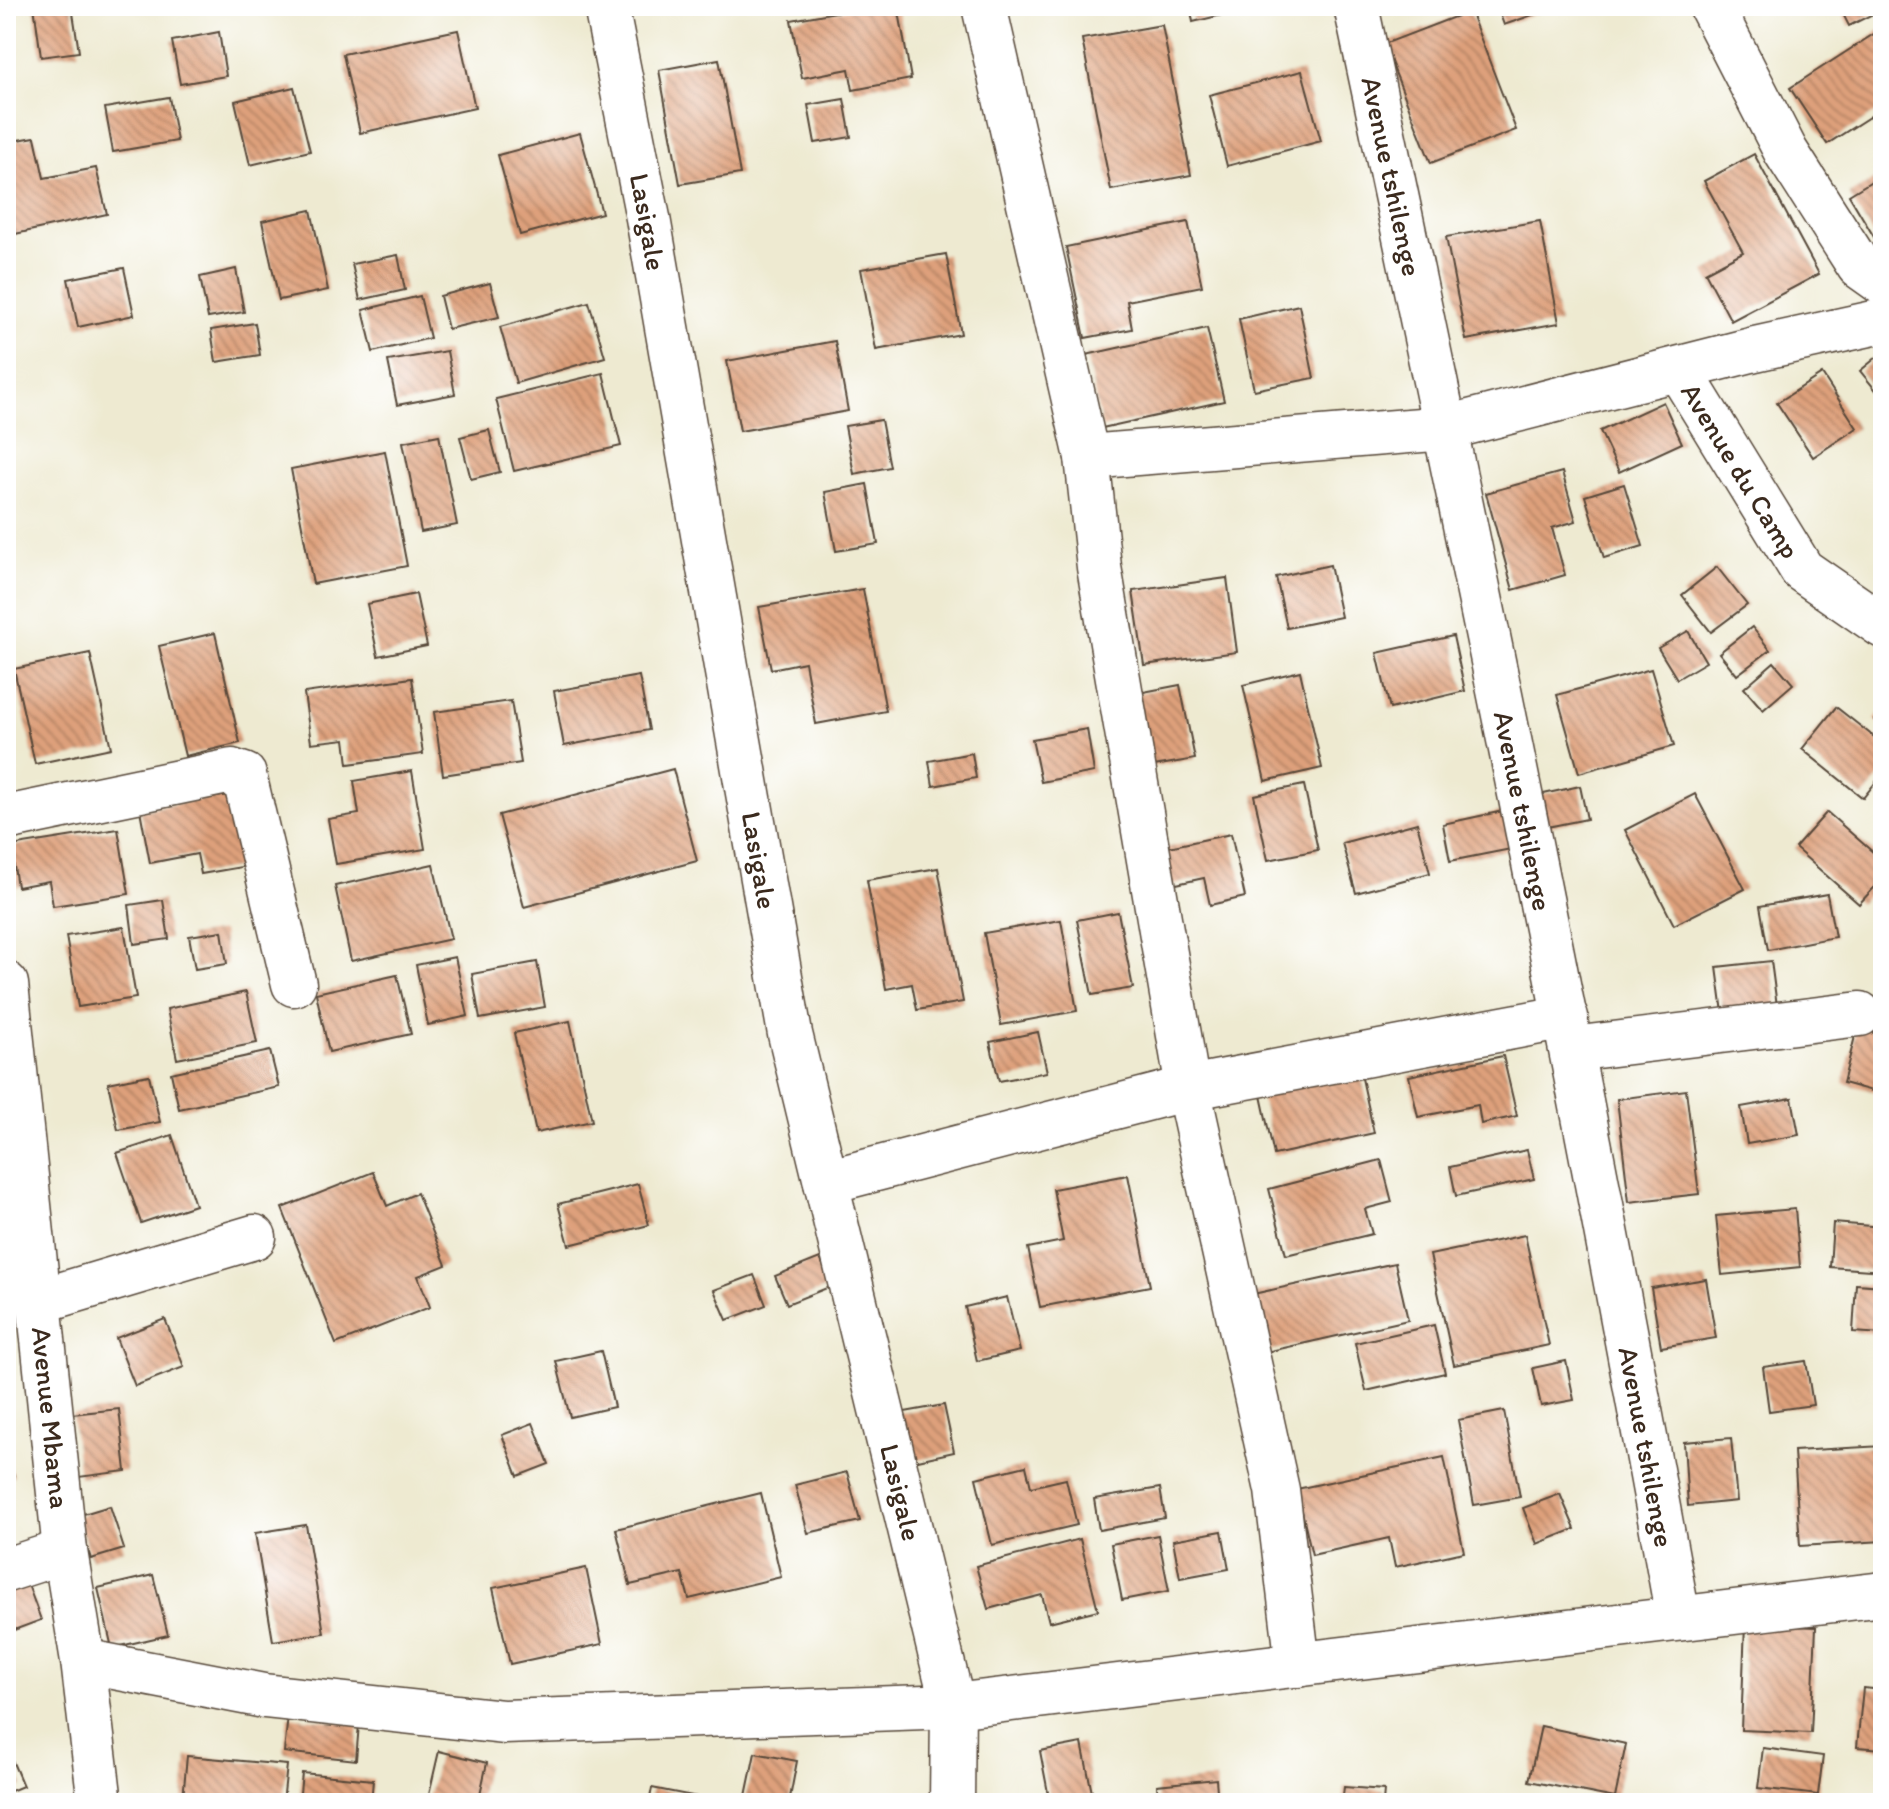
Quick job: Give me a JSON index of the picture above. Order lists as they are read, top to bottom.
{
  "streets": {
    "street": [
      "Avenue tshilenge",
      "Lasigale",
      "Avenue du Camp",
      "Avenue Mbama"
    ]
  }
}
